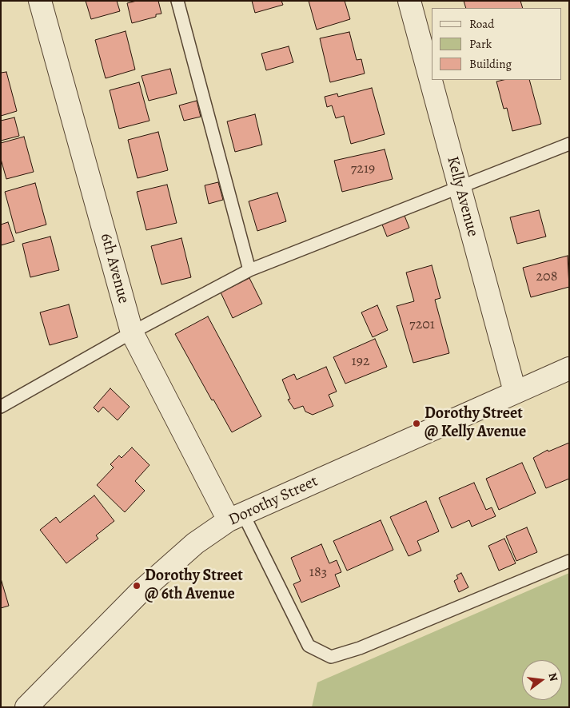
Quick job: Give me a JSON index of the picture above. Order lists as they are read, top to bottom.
{
  "streets": {
    "street": ["Kelly Avenue", "6th Avenue", "Dorothy Street"]
  },
  "crossings": [
    ["Kelly Avenue", "Dorothy Street"],
    ["6th Avenue", "Dorothy Street"]
  ],
  "places": ["Dorothy Street @ Kelly Avenue", "Dorothy Street @ 6th Avenue"],
  "house_numbers": [
    "7219",
    "208",
    "7201",
    "192",
    "183"
  ],
  "legend": ["Road", "Park", "Building"],
  "north": "right"
}
